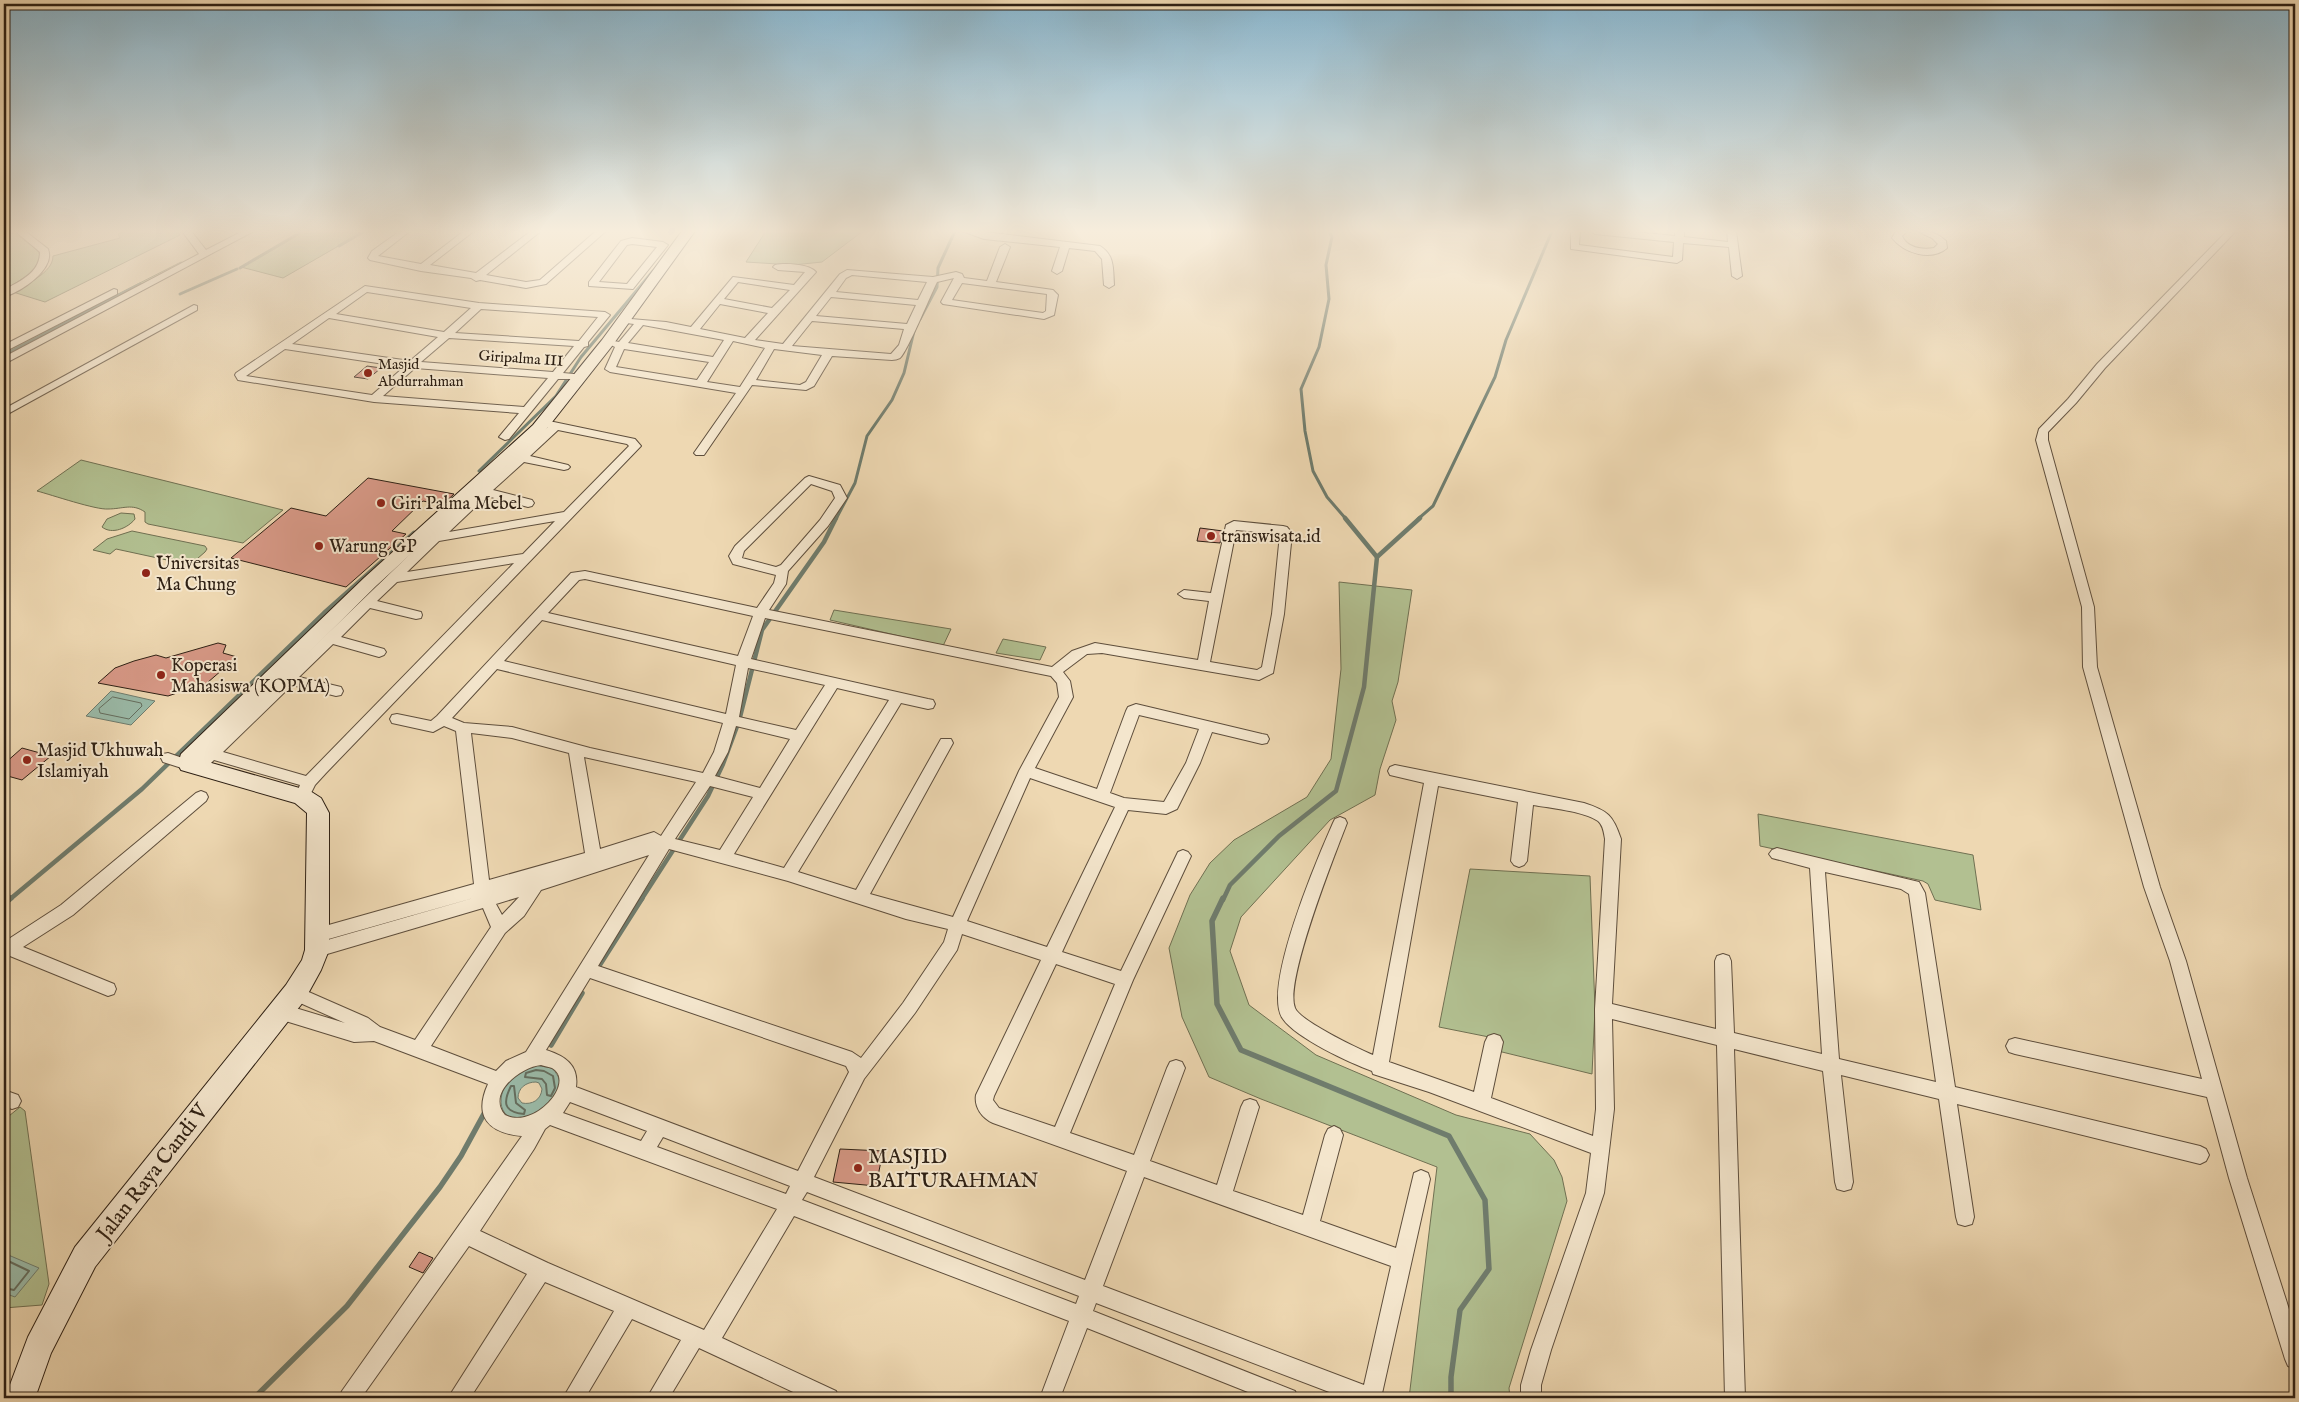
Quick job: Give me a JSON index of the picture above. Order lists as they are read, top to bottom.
{
  "streets": {
    "street": ["Giripalma III", "Jalan Raya Candi V"]
  },
  "places": [
    "Masjid Abdurrahman",
    "Giri Palma Mebel",
    "transwisata.id",
    "Warung GP",
    "Universitas Ma Chung",
    "Koperasi Mahasiswa (KOPMA)",
    "Masjid Ukhuwah Islamiyah",
    "MASJID BAITURAHMAN"
  ]
}
